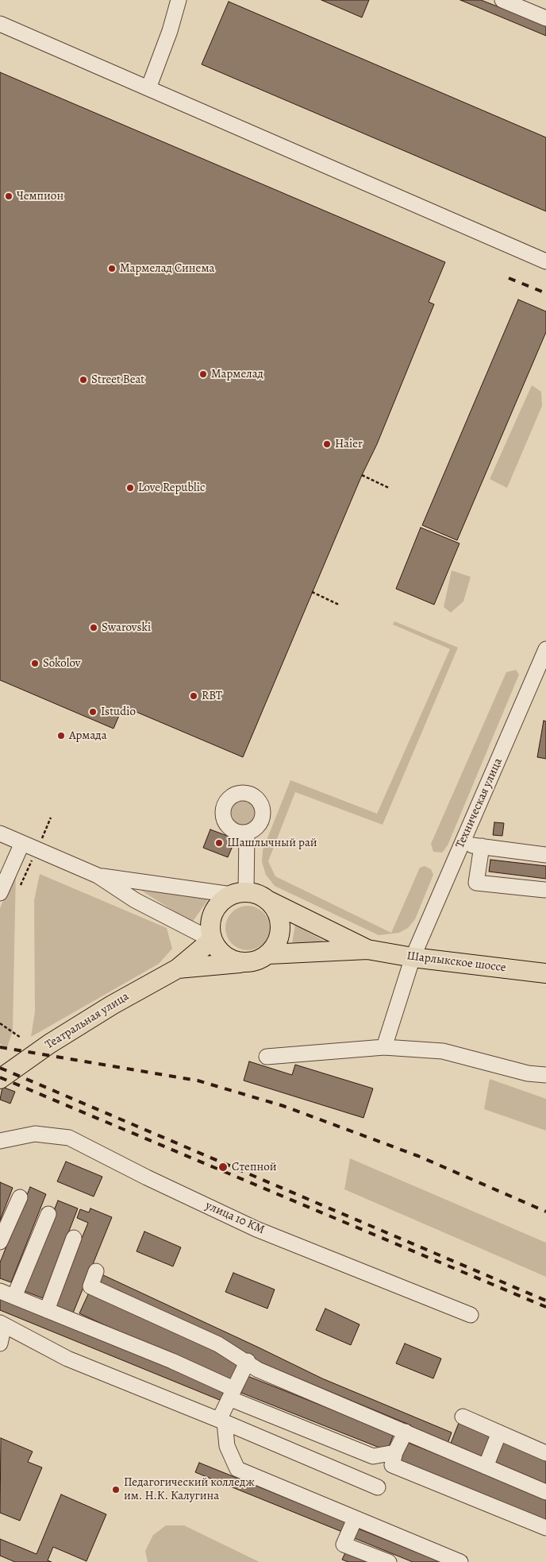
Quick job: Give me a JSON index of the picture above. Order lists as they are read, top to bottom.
{
  "streets": {
    "main road": ["Шарлыкское шоссе", "Театральная улица"],
    "street": ["Техническая улица", "улица 10 КМ"]
  },
  "crossings": [
    ["Техническая улица", "Шарлыкское шоссе"],
    ["Шарлыкское шоссе", "Театральная улица"]
  ],
  "places": [
    "Чемпион",
    "Мармелад Синема",
    "Мармелад",
    "Street Beat",
    "Haier",
    "Love Republic",
    "Swarovski",
    "Sokolov",
    "RBT",
    "Istudio",
    "Армада",
    "Шашлычный рай",
    "Степной",
    "Педагогический колледж им. Н.К. Калугина"
  ]
}
